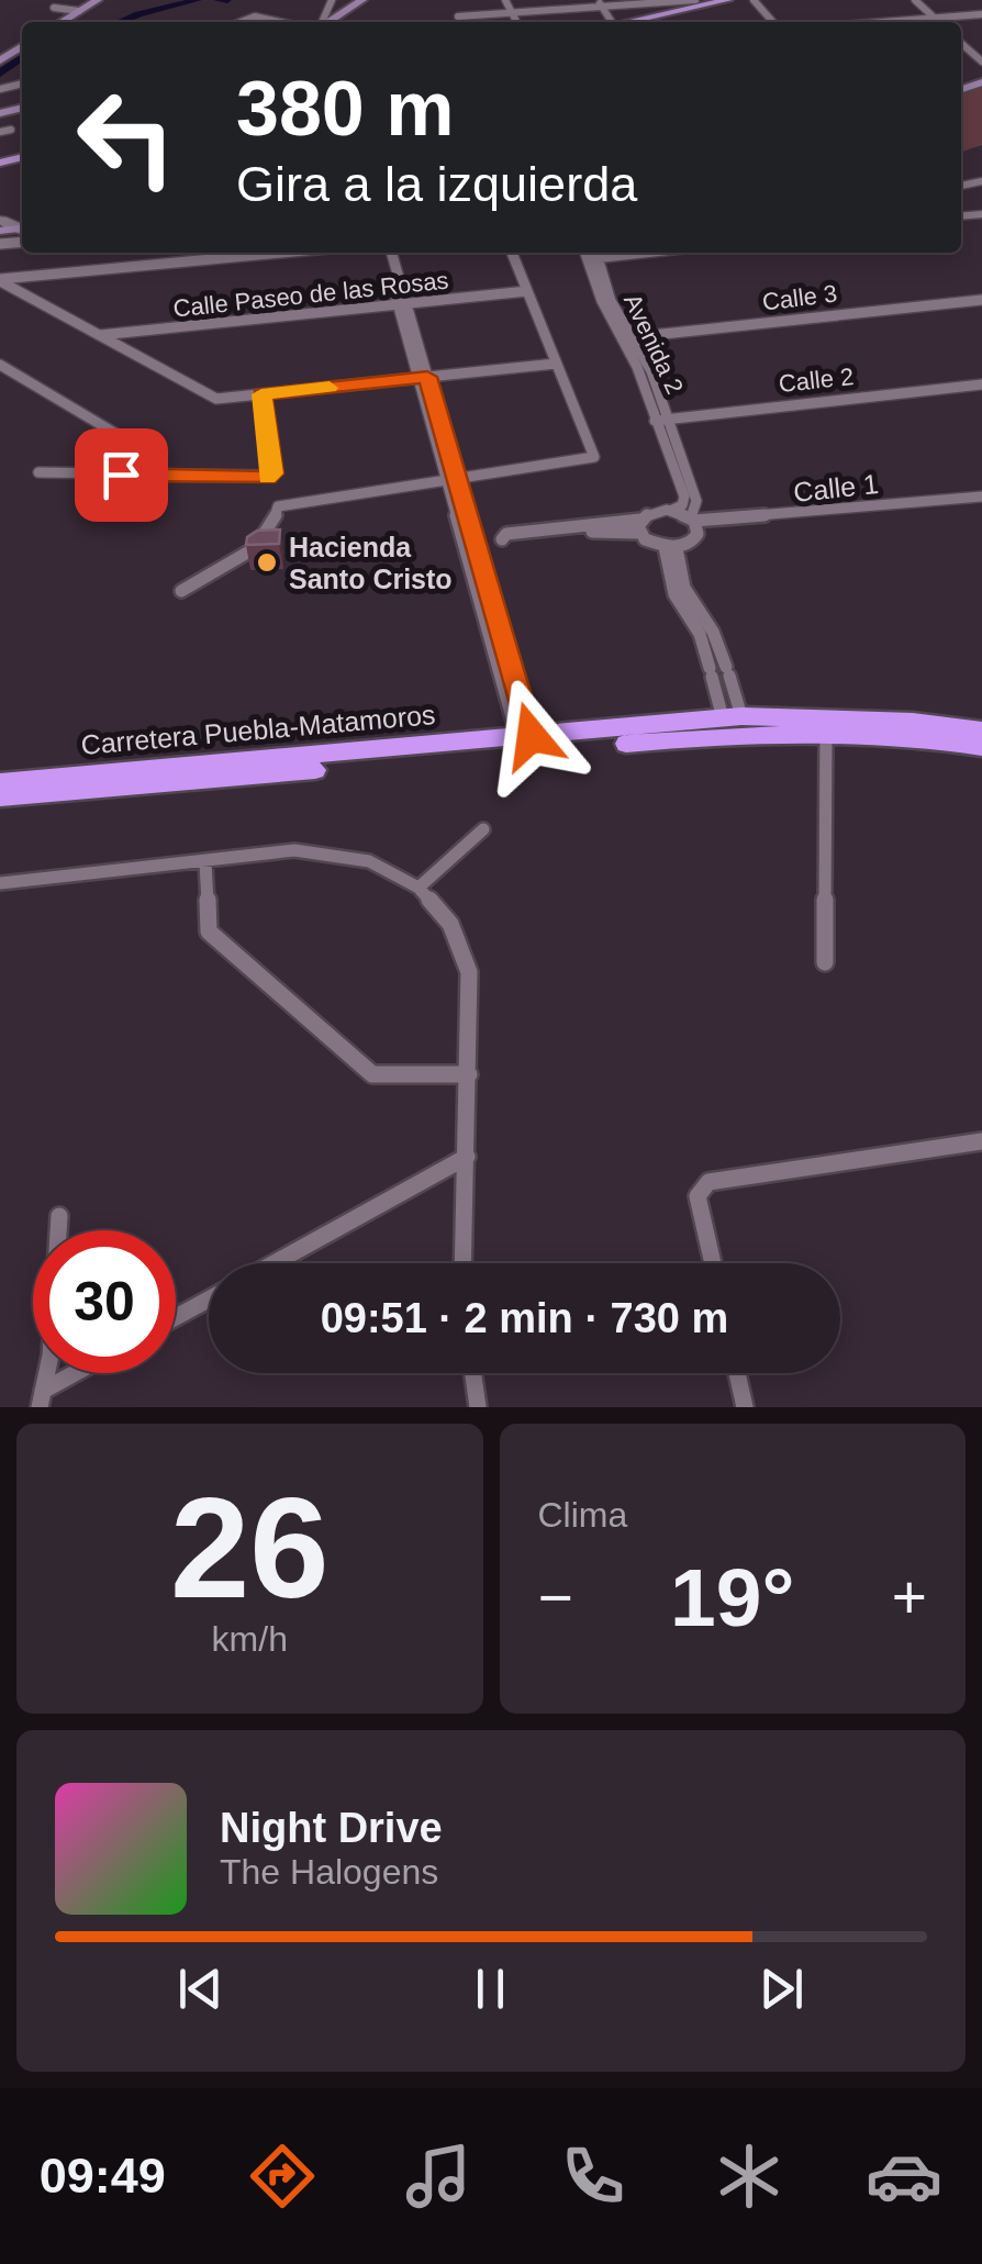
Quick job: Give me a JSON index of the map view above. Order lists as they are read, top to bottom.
{
  "streets": {
    "highway": ["Carretera Puebla-Matamoros"],
    "street": [
      "Calle Paseo de las Rosas",
      "Calle 3",
      "Avenida 2",
      "Calle 2",
      "Calle 1"
    ]
  },
  "crossings": [
    ["Calle 3", "Avenida 2"],
    ["Avenida 2", "Calle 2"],
    ["Avenida 2", "Calle 1"]
  ],
  "places": ["Hacienda Santo Cristo"],
  "page": {
    "turn": ["380 m", "Gira a la izquierda"],
    "limit": "30",
    "trip": "09:51 · 2 min · 730 m",
    "tile": [
      ["26", "km/h"],
      "Clima"
    ],
    "heat": ["−", "19°", "+"],
    "song": ["Night Drive", "The Halogens"],
    "tabs": "09:49"
  }
}
